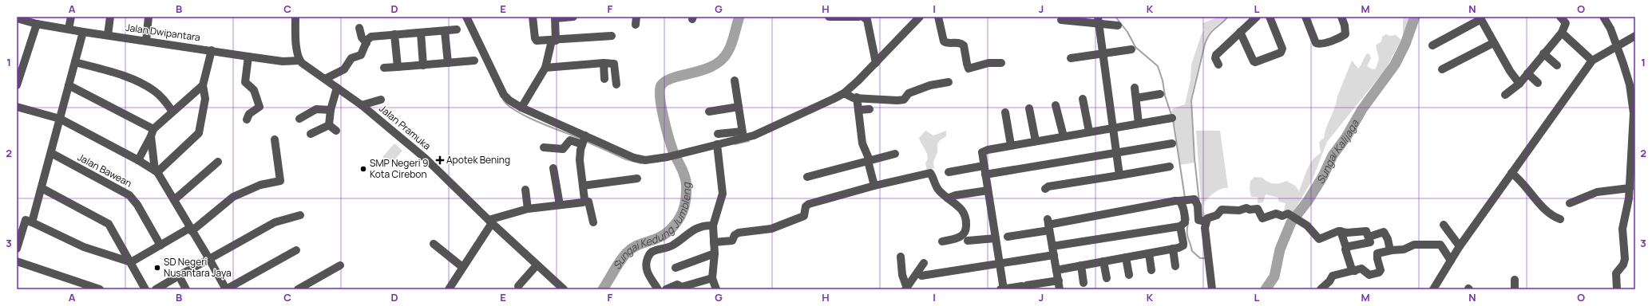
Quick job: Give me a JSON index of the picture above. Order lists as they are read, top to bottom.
{
  "streets": {
    "street": ["Jalan Dwipantara", "Jalan Pramuka", "Jalan Bawean"]
  },
  "crossings": [
    ["Jalan Dwipantara", "Jalan Pramuka"]
  ],
  "water": ["Sungai Kalijaga", "Sungai Kedung Jumbleng"],
  "places": {
    "health": ["Apotek Bening"],
    "other": ["SMP Negeri 9 Kota Cirebon", "SD Negeri Nusantara Jaya"]
  },
  "grid": {
    "columns": [
      "A",
      "B",
      "C",
      "D",
      "E",
      "F",
      "G",
      "H",
      "I",
      "J",
      "K",
      "L",
      "M",
      "N",
      "O"
    ],
    "rows": ["1", "2", "3"]
  }
}
